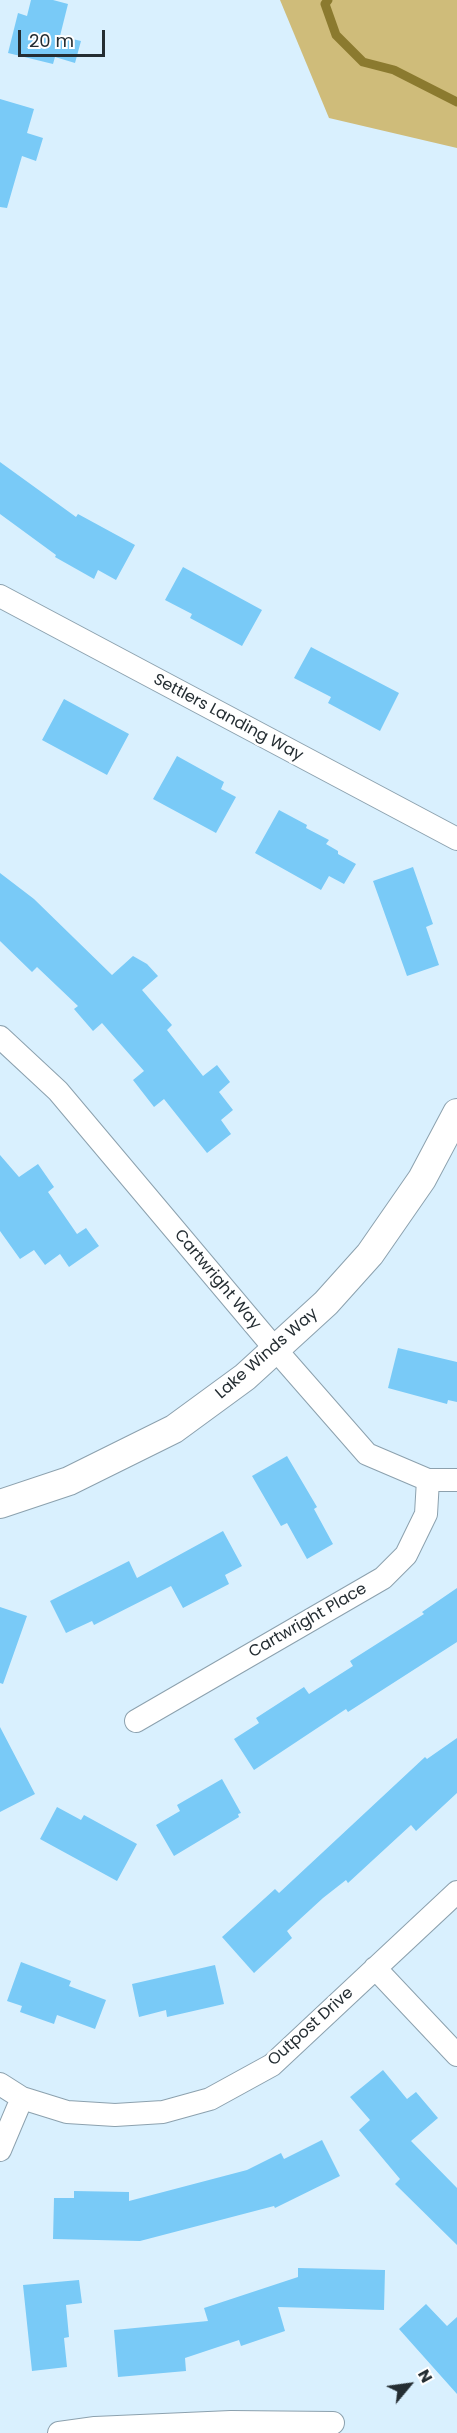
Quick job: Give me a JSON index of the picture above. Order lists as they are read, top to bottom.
{
  "streets": {
    "street": [
      "Settlers Landing Way",
      "Cartwright Way",
      "Lake Winds Way",
      "Cartwright Place",
      "Outpost Drive"
    ]
  },
  "crossings": [
    ["Cartwright Way", "Lake Winds Way"],
    ["Cartwright Way", "Cartwright Place"]
  ],
  "scale_bar": "20 m",
  "north": "top right"
}
